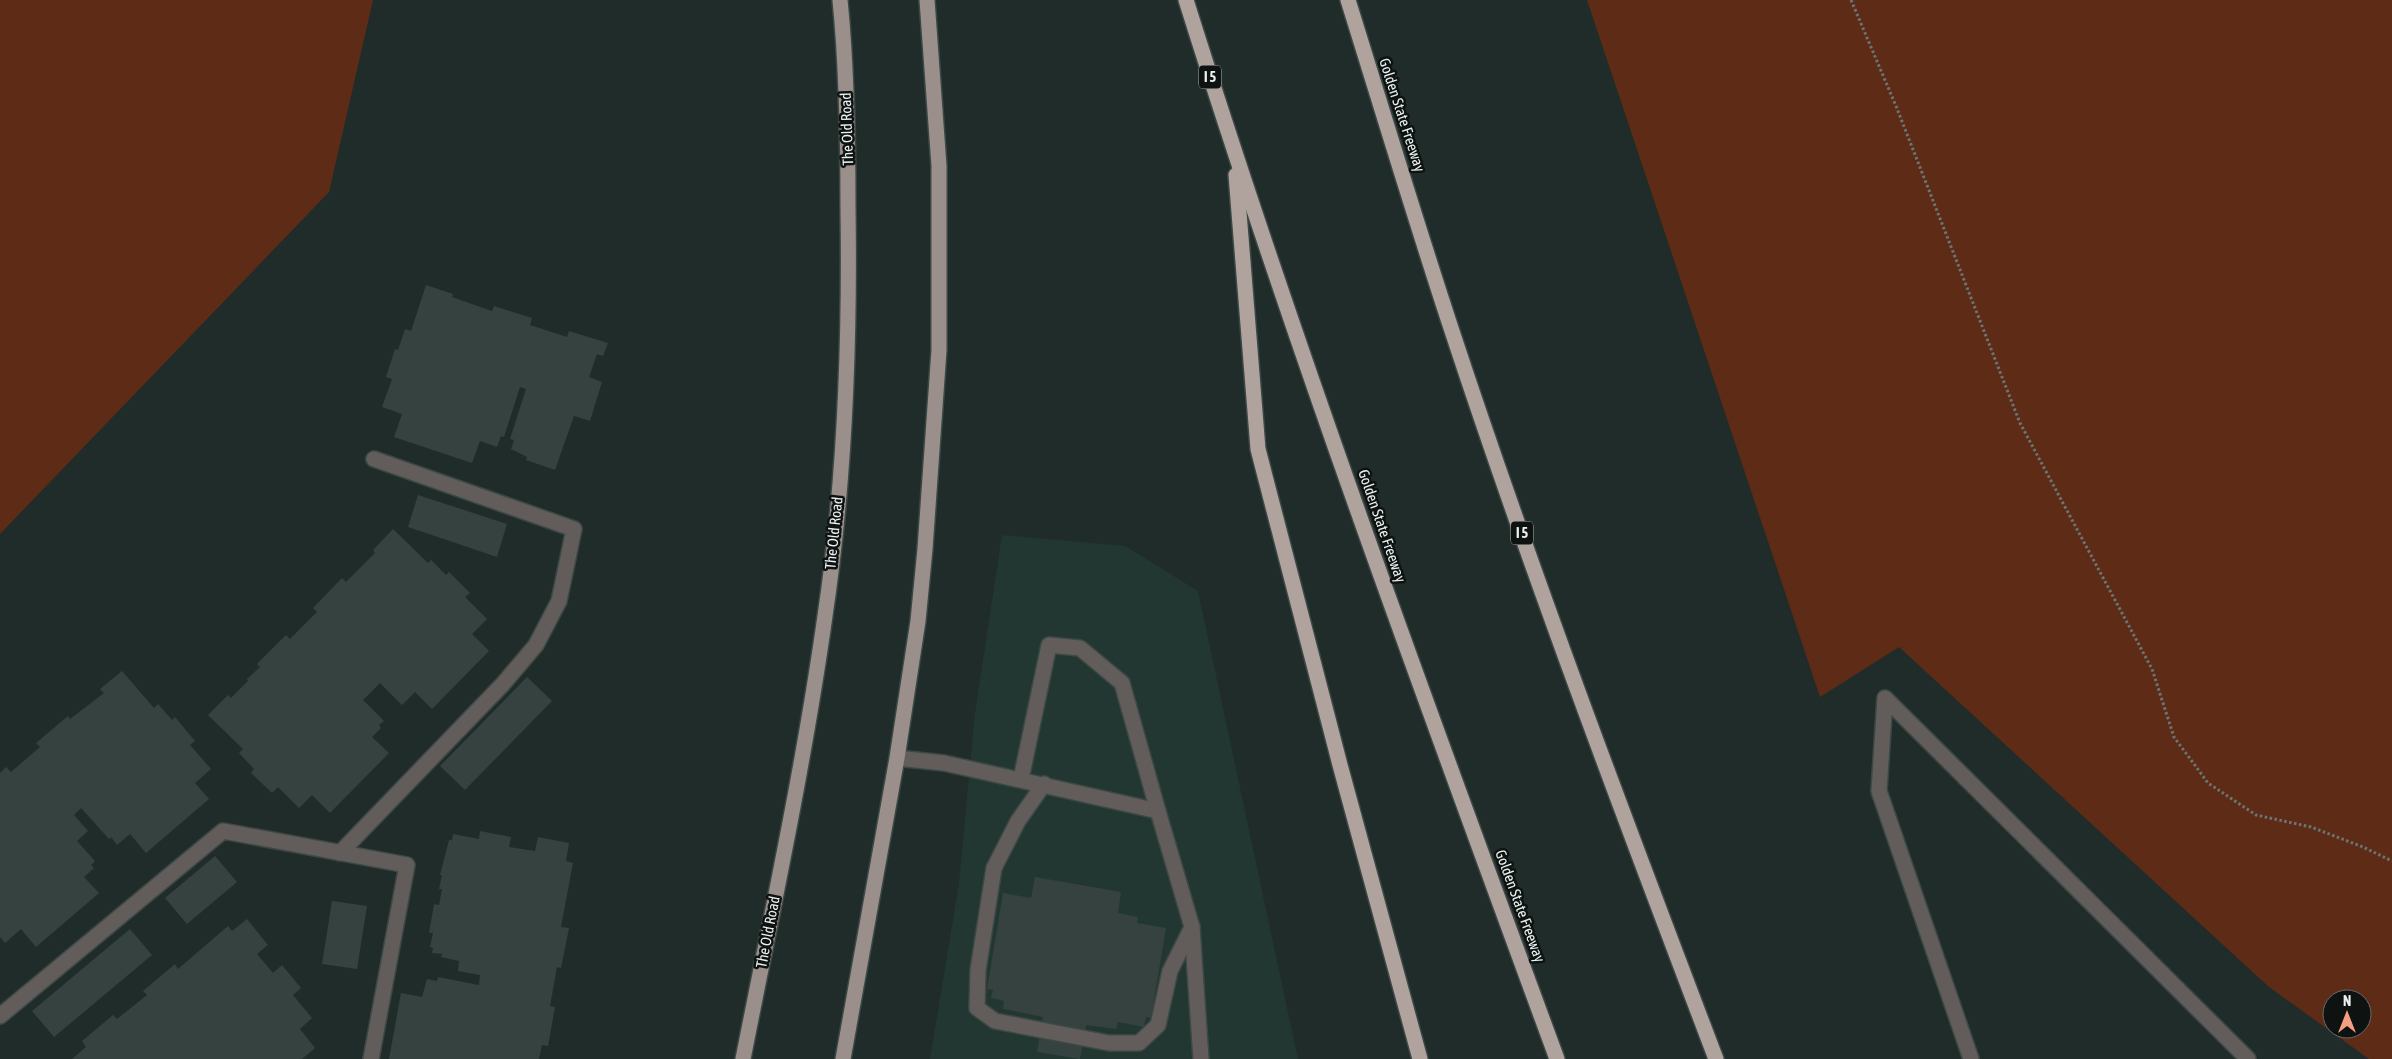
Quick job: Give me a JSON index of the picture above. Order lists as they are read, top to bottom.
{
  "streets": {
    "highway": ["I 5", "Golden State Freeway"],
    "main road": ["The Old Road"]
  },
  "north": "top"
}
